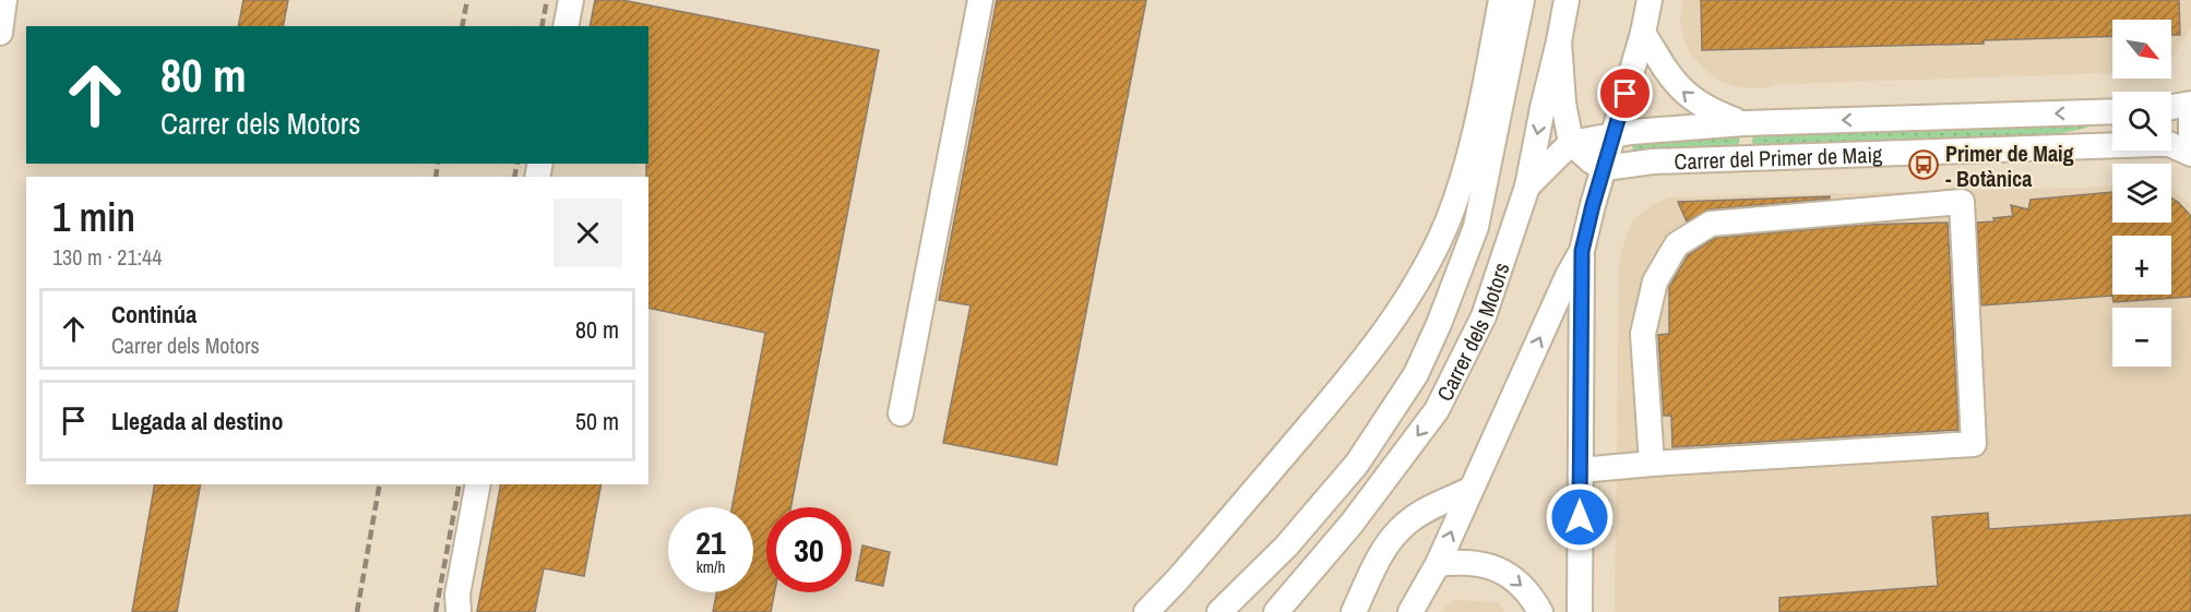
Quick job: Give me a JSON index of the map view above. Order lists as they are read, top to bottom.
{
  "streets": {
    "street": ["Carrer del Primer de Maig", "Carrer dels Motors"]
  },
  "places": {
    "bus stop": ["Primer de Maig - Botànica"]
  },
  "north": "bottom right",
  "page": {
    "map_buttons": ["+", "−"],
    "turn": ["80 m", "Carrer dels Motors"],
    "heading": ["1 min", "130 m · 21:44"],
    "list": [
      {
        "name": "Continúa",
        "note": "Carrer dels Motors",
        "value": "80 m"
      },
      {
        "name": "Llegada al destino",
        "value": "50 m"
      }
    ],
    "speed": "21 km/h",
    "limit": "30"
  }
}
